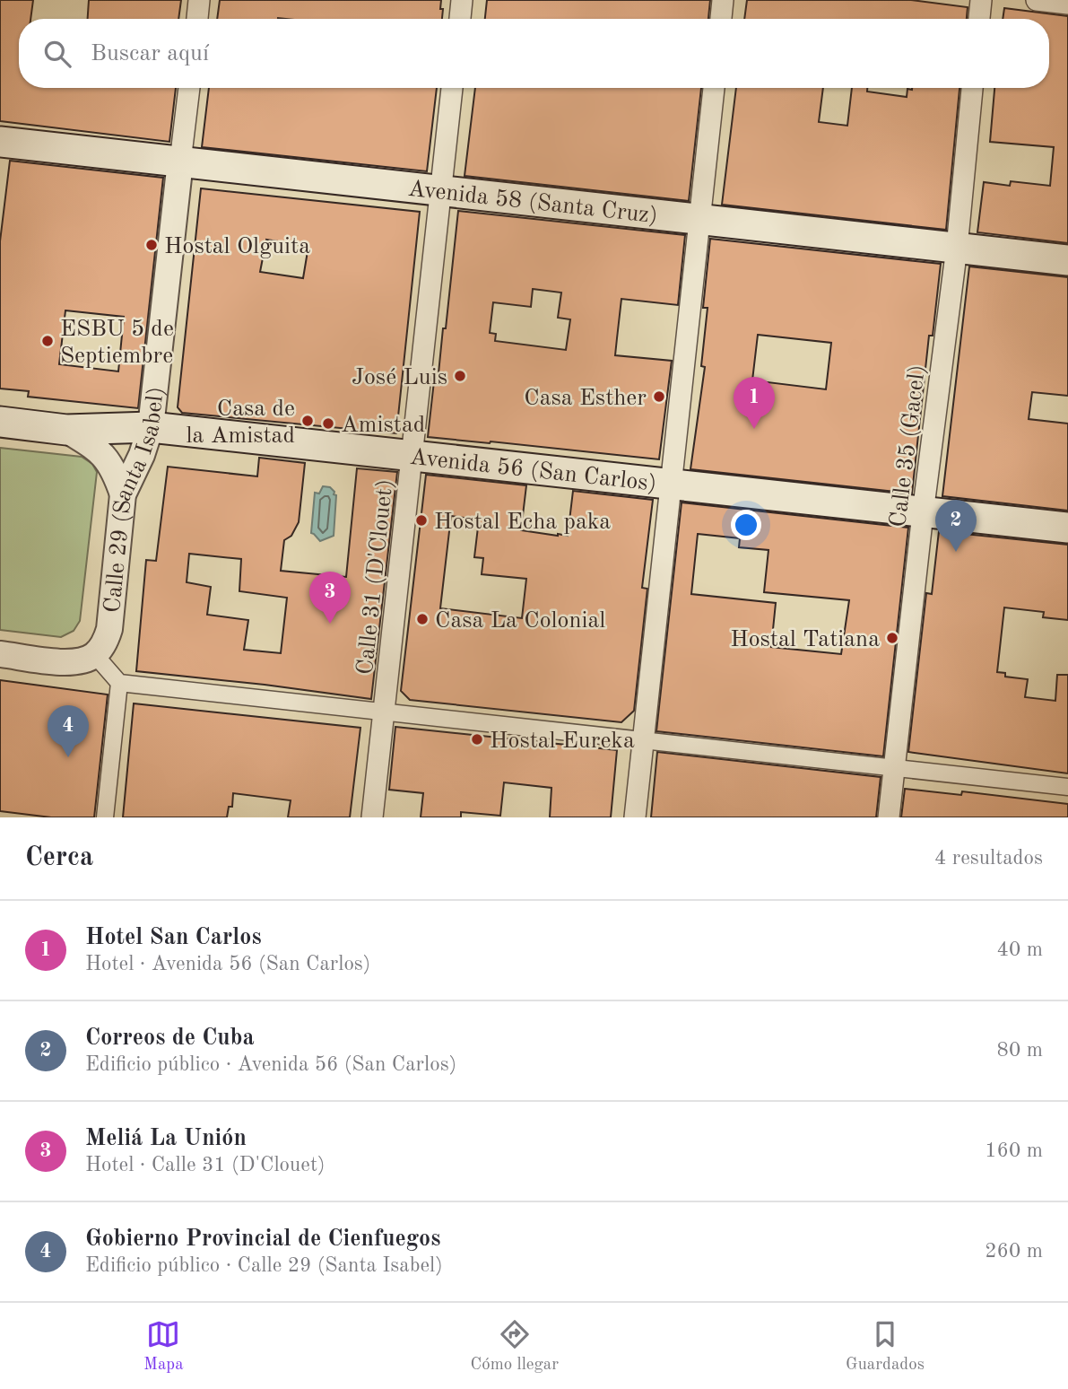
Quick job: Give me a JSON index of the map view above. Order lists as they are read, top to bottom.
{
  "streets": {
    "main road": ["Avenida 58 (Santa Cruz)", "Avenida 56 (San Carlos)"],
    "street": ["Calle 35 (Gacel)", "Calle 29 (Santa Isabel)", "Calle 31 (D'Clouet)"]
  },
  "crossings": [
    ["Avenida 58 (Santa Cruz)", "Calle 35 (Gacel)"],
    ["Avenida 58 (Santa Cruz)", "Calle 29 (Santa Isabel)"],
    ["Avenida 58 (Santa Cruz)", "Calle 31 (D'Clouet)"],
    ["Calle 35 (Gacel)", "Avenida 56 (San Carlos)"],
    ["Avenida 56 (San Carlos)", "Calle 29 (Santa Isabel)"],
    ["Avenida 56 (San Carlos)", "Calle 31 (D'Clouet)"]
  ],
  "places": [
    "Hostal Olguita",
    "ESBU 5 de Septiembre",
    "José Luis",
    "Casa Esther",
    "Casa de la Amistad",
    "Amistad",
    "Hostal Echa paka",
    "Casa La Colonial",
    "Hostal Tatiana",
    "Hostal Eureka"
  ],
  "page": {
    "search": "Buscar aquí",
    "pins": [
      "1",
      "2",
      "3",
      "4"
    ],
    "heading": ["Cerca", "4 resultados"],
    "list": [
      {
        "mark": "1",
        "name": "Hotel San Carlos",
        "note": "Hotel · Avenida 56 (San Carlos)",
        "value": "40 m"
      },
      {
        "mark": "2",
        "name": "Correos de Cuba",
        "note": "Edificio público · Avenida 56 (San Carlos)",
        "value": "80 m"
      },
      {
        "mark": "3",
        "name": "Meliá La Unión",
        "note": "Hotel · Calle 31 (D'Clouet)",
        "value": "160 m"
      },
      {
        "mark": "4",
        "name": "Gobierno Provincial de Cienfuegos",
        "note": "Edificio público · Calle 29 (Santa Isabel)",
        "value": "260 m"
      }
    ],
    "nav": ["Mapa", "Cómo llegar", "Guardados"]
  }
}
